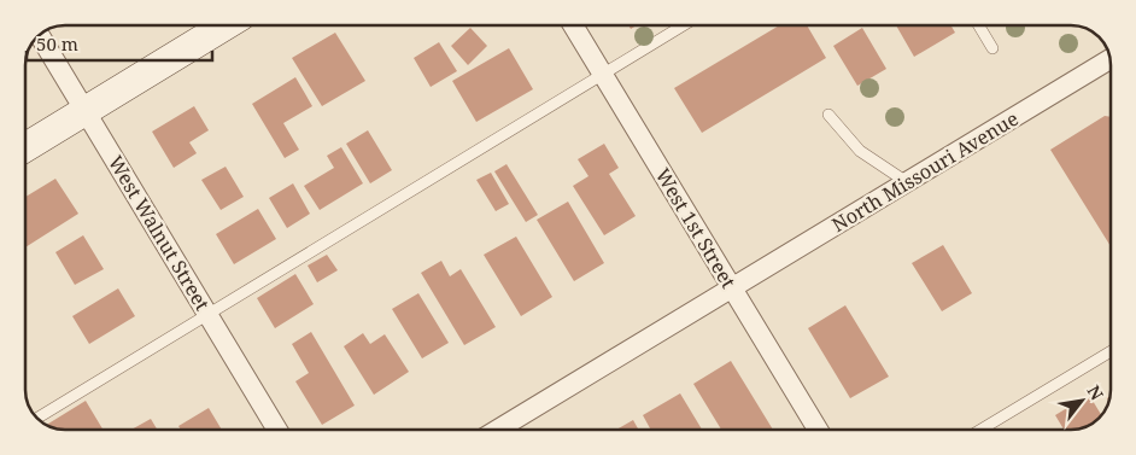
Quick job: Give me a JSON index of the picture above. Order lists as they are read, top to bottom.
{
  "streets": {
    "street": ["North Missouri Avenue", "West 1st Street", "West Walnut Street"]
  },
  "crossings": [
    ["North Missouri Avenue", "West 1st Street"]
  ],
  "scale_bar": "50 m",
  "north": "top right"
}
